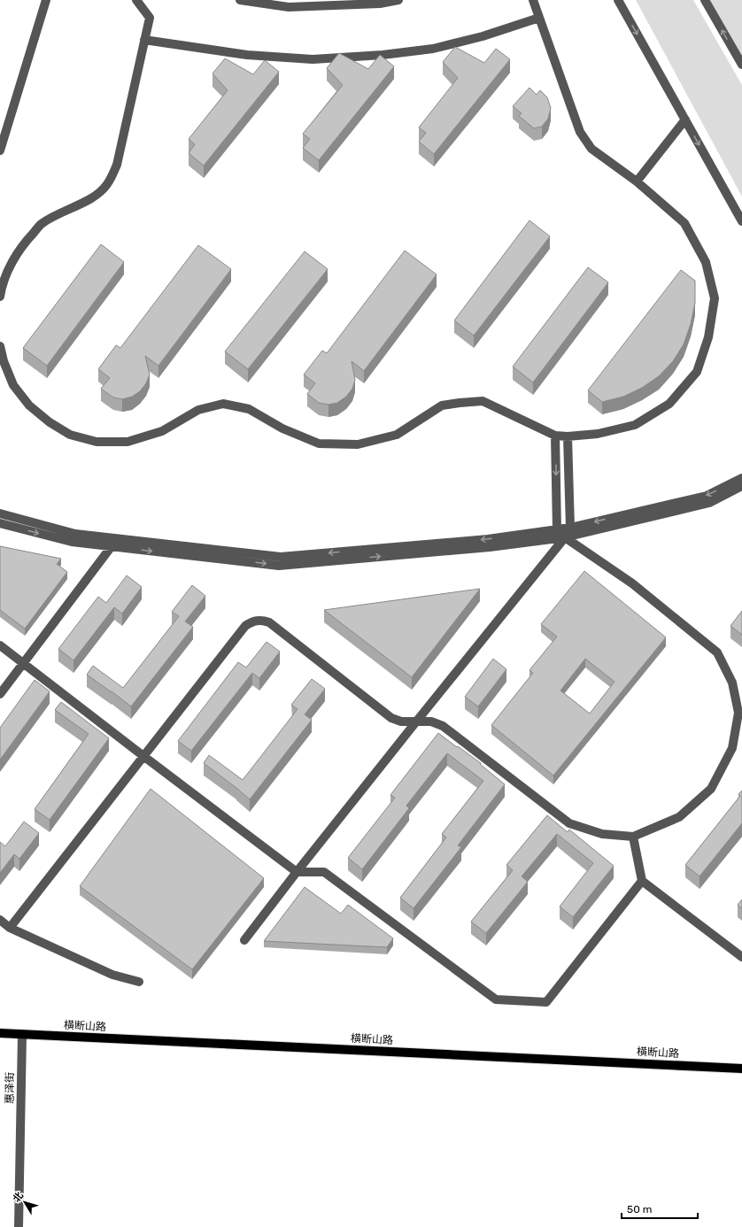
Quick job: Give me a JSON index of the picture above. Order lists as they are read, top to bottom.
{
  "streets": {
    "main road": ["横断山路"],
    "street": ["惠泽街"]
  },
  "crossings": [
    ["横断山路", "惠泽街"]
  ],
  "scale_bar": "50 m",
  "north": "top left"
}
